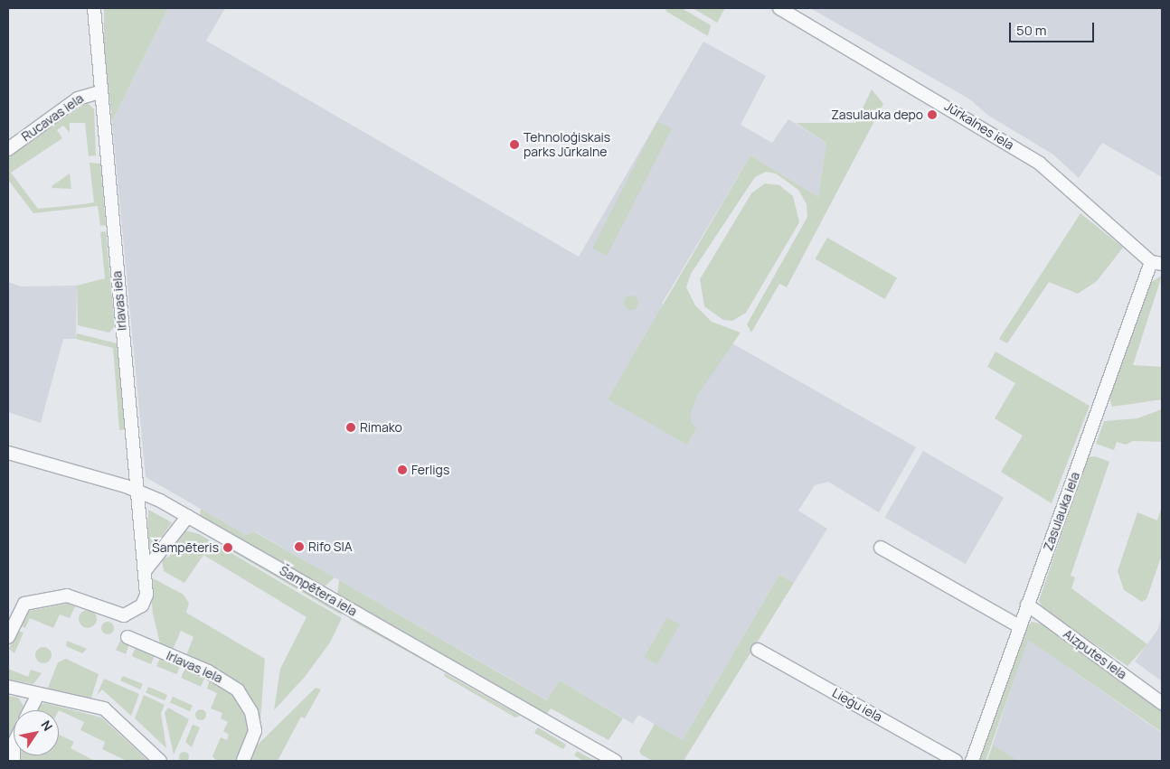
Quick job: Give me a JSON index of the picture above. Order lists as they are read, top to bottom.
{
  "streets": {
    "street": [
      "Rucavas iela",
      "Jūrkalnes iela",
      "Irlavas iela",
      "Zasulauka iela",
      "Šampētera iela",
      "Aizputes iela",
      "Lieģu iela"
    ]
  },
  "crossings": [
    ["Rucavas iela", "Irlavas iela"],
    ["Jūrkalnes iela", "Zasulauka iela"],
    ["Irlavas iela", "Šampētera iela"],
    ["Zasulauka iela", "Aizputes iela"]
  ],
  "places": [
    "Zasulauka depo",
    "Tehnoloģiskais parks Jūrkalne",
    "Rimako",
    "Ferligs",
    "Rifo SIA",
    "Šampēteris"
  ],
  "scale_bar": "50 m",
  "north": "top right"
}
